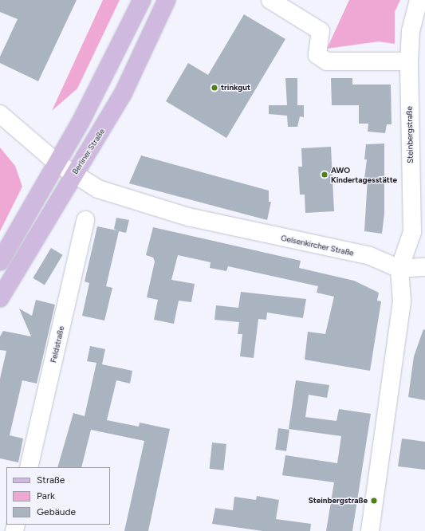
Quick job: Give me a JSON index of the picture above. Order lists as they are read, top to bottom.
{
  "streets": {
    "main road": ["Berliner Straße"],
    "street": ["Steinbergstraße", "Gelsenkircher Straße", "Feldstraße"]
  },
  "crossings": [
    ["Steinbergstraße", "Gelsenkircher Straße"],
    ["Berliner Straße", "Gelsenkircher Straße"]
  ],
  "places": ["trinkgut", "AWO Kindertagesstätte", "Steinbergstraße"],
  "legend": ["Straße", "Park", "Gebäude"]
}
